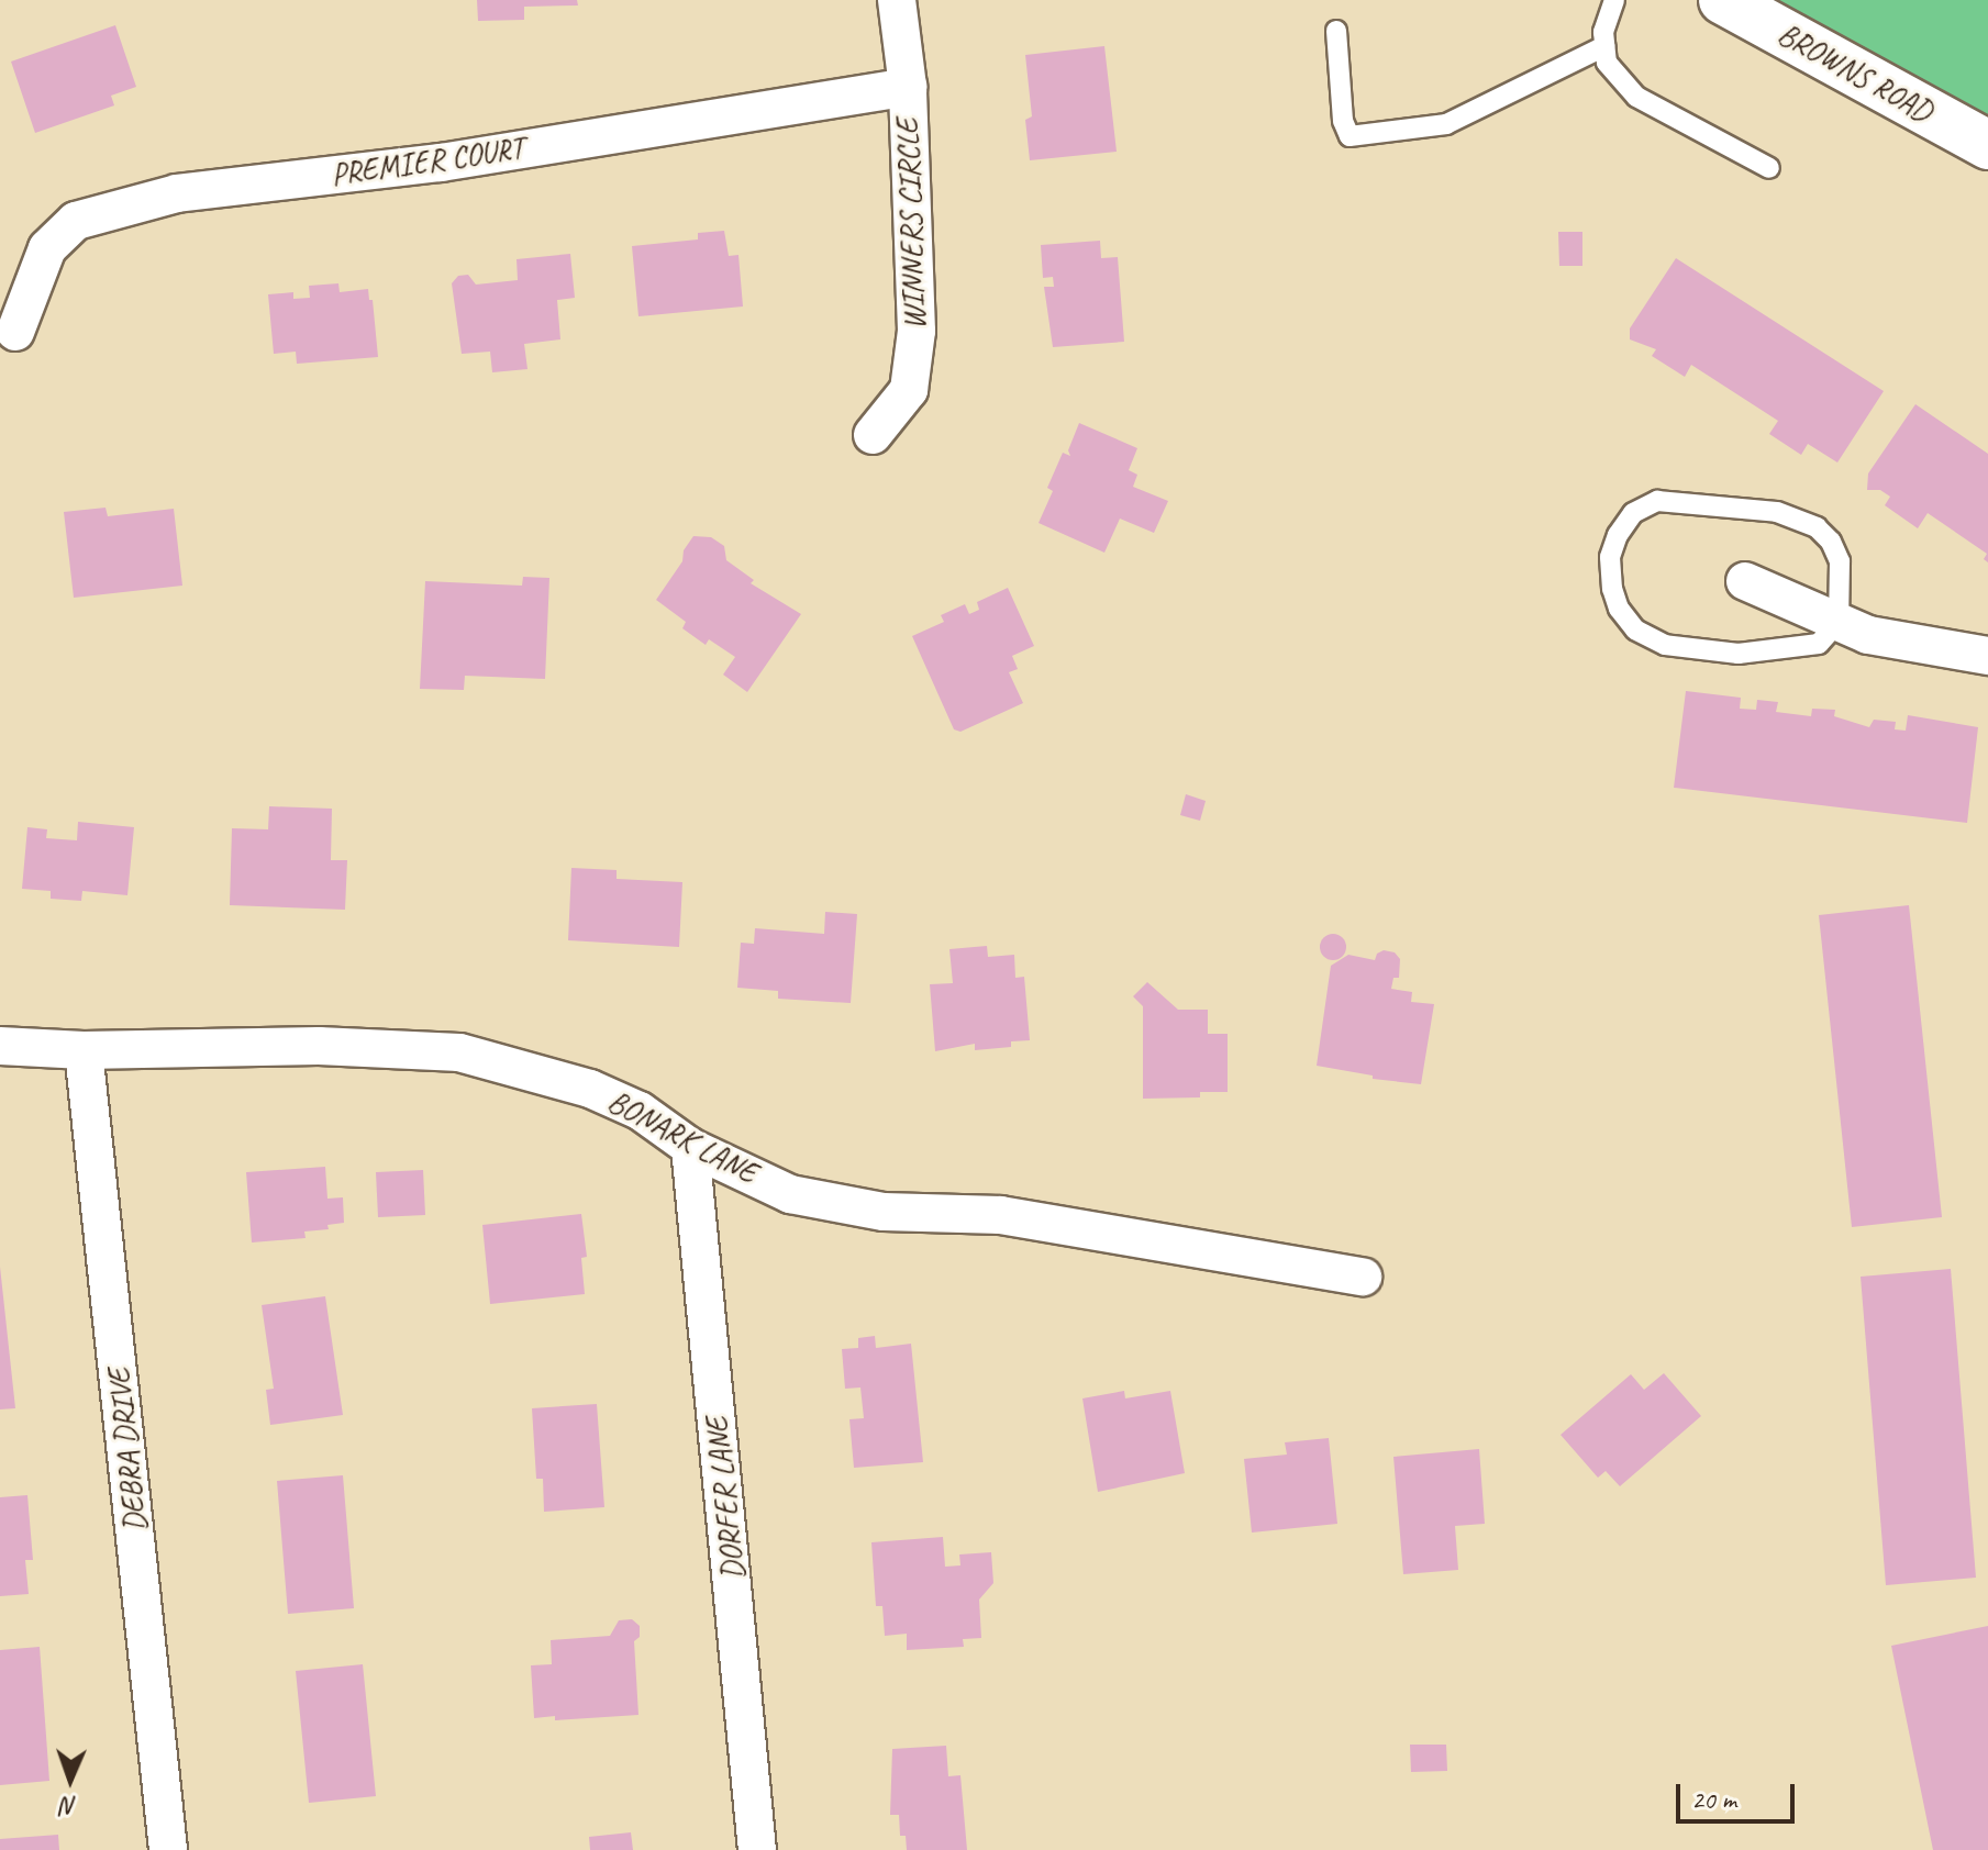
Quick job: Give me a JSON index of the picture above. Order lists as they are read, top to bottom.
{
  "streets": {
    "street": [
      "BROWNS ROAD",
      "PREMIER COURT",
      "WINNERS CIRCLE",
      "BONARK LANE",
      "DEBRA DRIVE",
      "DORFER LANE"
    ]
  },
  "crossings": [
    ["PREMIER COURT", "WINNERS CIRCLE"],
    ["BONARK LANE", "DEBRA DRIVE"],
    ["BONARK LANE", "DORFER LANE"]
  ],
  "scale_bar": "20 m",
  "north": "bottom"
}
